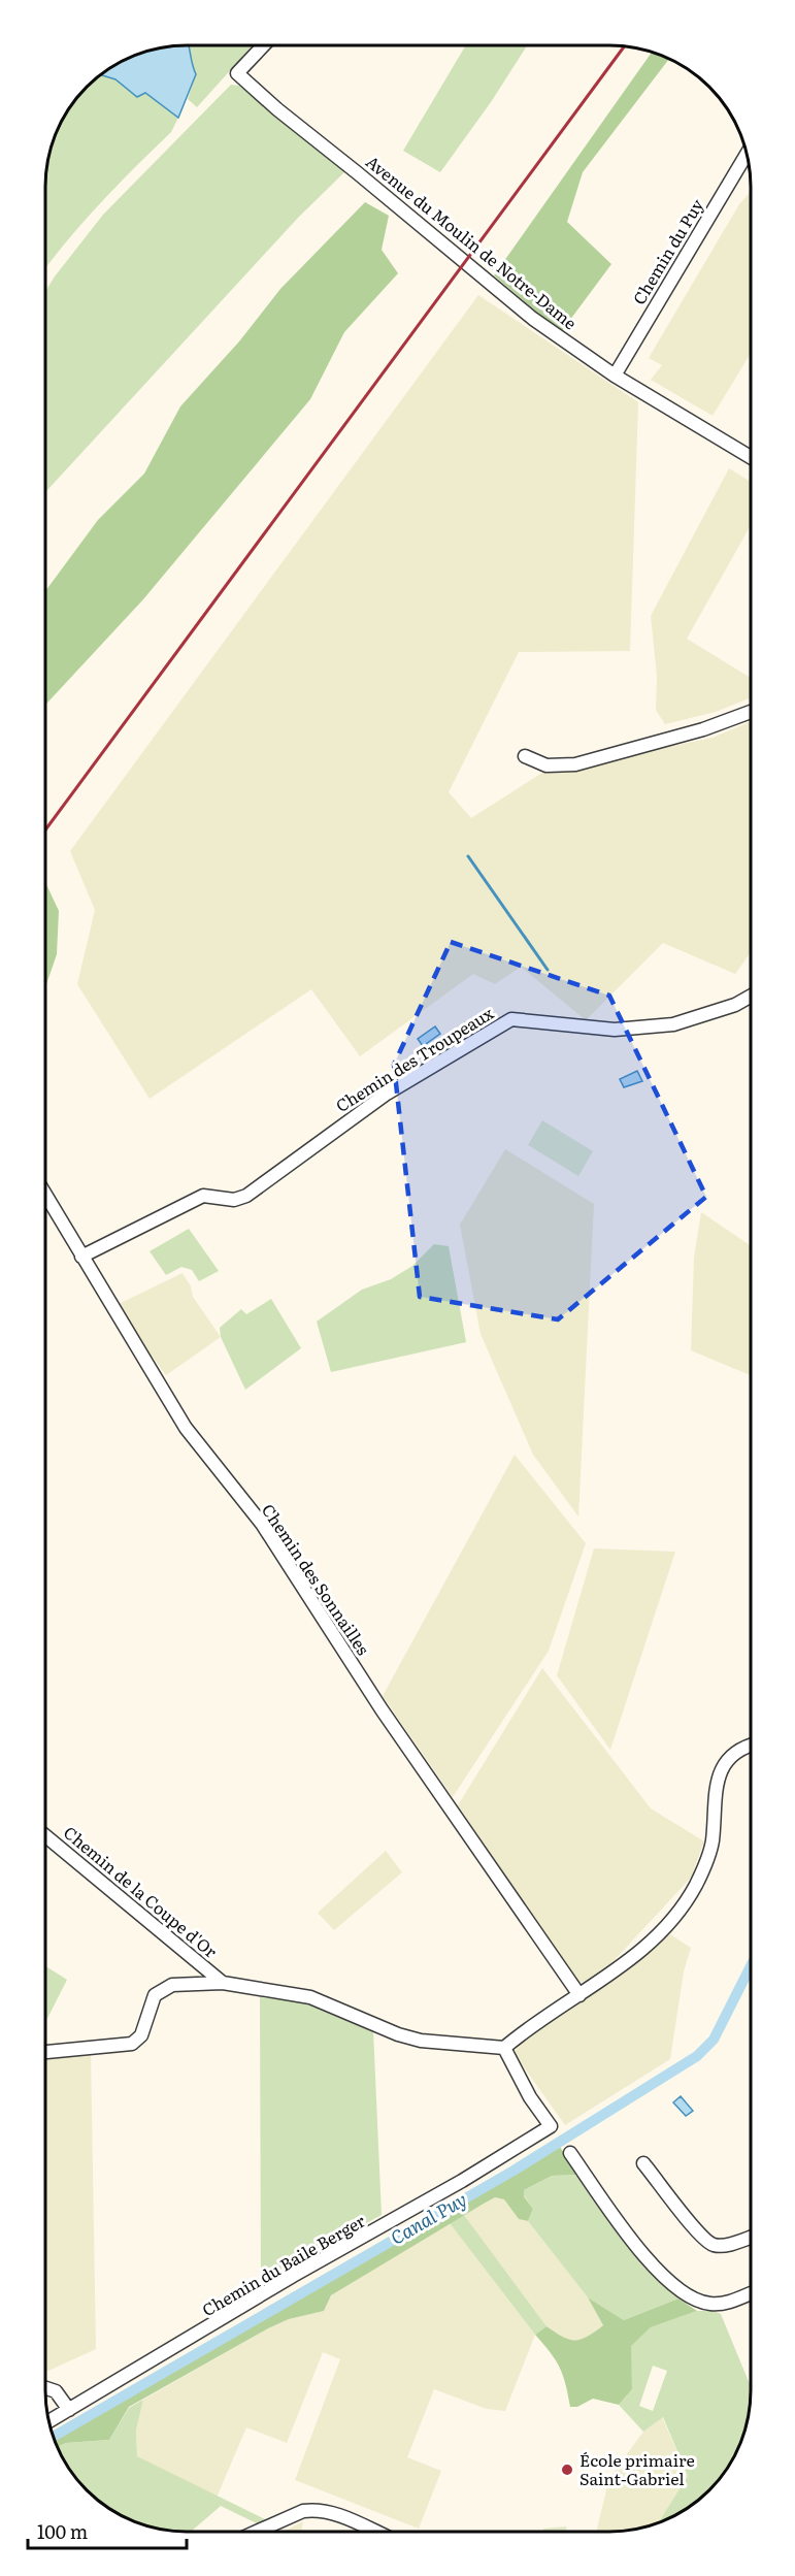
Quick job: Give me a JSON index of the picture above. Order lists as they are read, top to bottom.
{
  "streets": {
    "street": [
      "Avenue du Moulin de Notre-Dame",
      "Chemin du Puy",
      "Chemin des Troupeaux",
      "Chemin des Sonnailles",
      "Chemin de la Coupe d'Or",
      "Chemin du Baile Berger"
    ]
  },
  "crossings": [
    ["Avenue du Moulin de Notre-Dame", "Chemin du Puy"],
    ["Chemin des Troupeaux", "Chemin des Sonnailles"],
    ["Chemin de la Coupe d'Or", "Chemin du Baile Berger"]
  ],
  "water": ["Canal Puy"],
  "places": ["École primaire Saint-Gabriel"],
  "scale_bar": "100 m"
}
